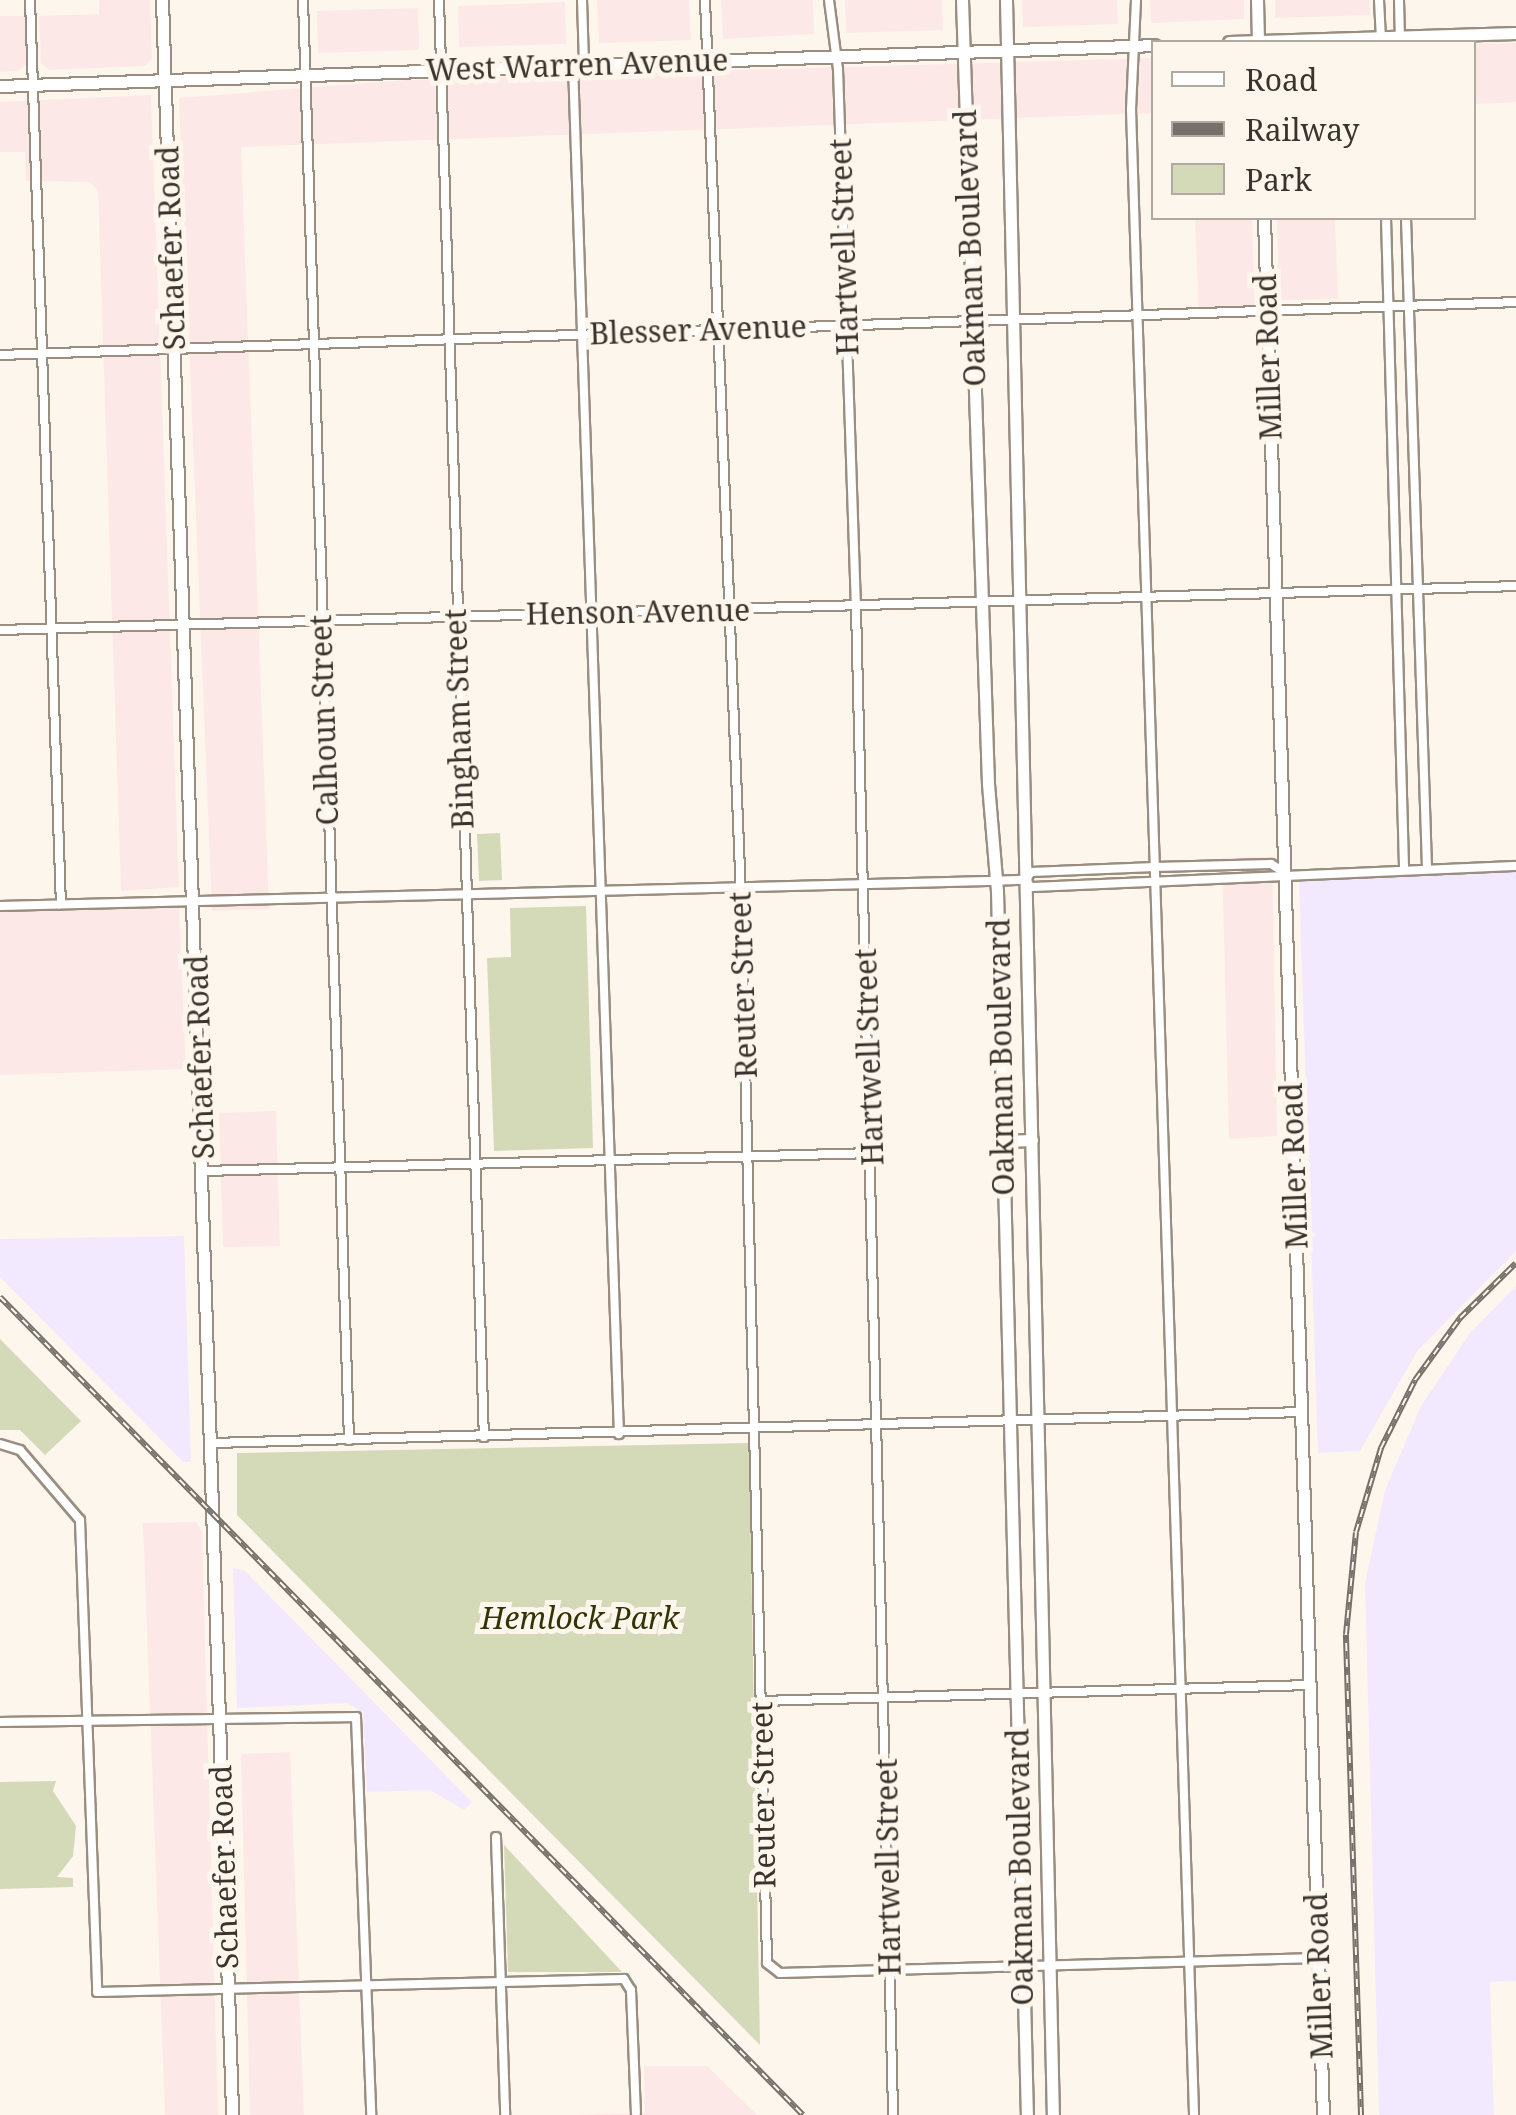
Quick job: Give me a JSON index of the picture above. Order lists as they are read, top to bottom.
{
  "streets": {
    "street": [
      "West Warren Avenue",
      "Hartwell Street",
      "Schaefer Road",
      "Oakman Boulevard",
      "Blesser Avenue",
      "Miller Road",
      "Henson Avenue",
      "Bingham Street",
      "Calhoun Street",
      "Reuter Street"
    ]
  },
  "crossings": [
    ["West Warren Avenue", "Hartwell Street"],
    ["West Warren Avenue", "Schaefer Road"],
    ["West Warren Avenue", "Oakman Boulevard"],
    ["West Warren Avenue", "Bingham Street"],
    ["West Warren Avenue", "Calhoun Street"],
    ["West Warren Avenue", "Reuter Street"],
    ["Hartwell Street", "Blesser Avenue"],
    ["Hartwell Street", "Henson Avenue"],
    ["Hartwell Street", "Reuter Street"],
    ["Schaefer Road", "Blesser Avenue"],
    ["Schaefer Road", "Henson Avenue"],
    ["Oakman Boulevard", "Blesser Avenue"],
    ["Oakman Boulevard", "Henson Avenue"],
    ["Blesser Avenue", "Miller Road"],
    ["Blesser Avenue", "Bingham Street"],
    ["Blesser Avenue", "Calhoun Street"],
    ["Blesser Avenue", "Reuter Street"],
    ["Miller Road", "Henson Avenue"],
    ["Henson Avenue", "Bingham Street"],
    ["Henson Avenue", "Calhoun Street"],
    ["Henson Avenue", "Reuter Street"]
  ],
  "parks": ["Hemlock Park"],
  "legend": ["Road", "Railway", "Park"]
}
